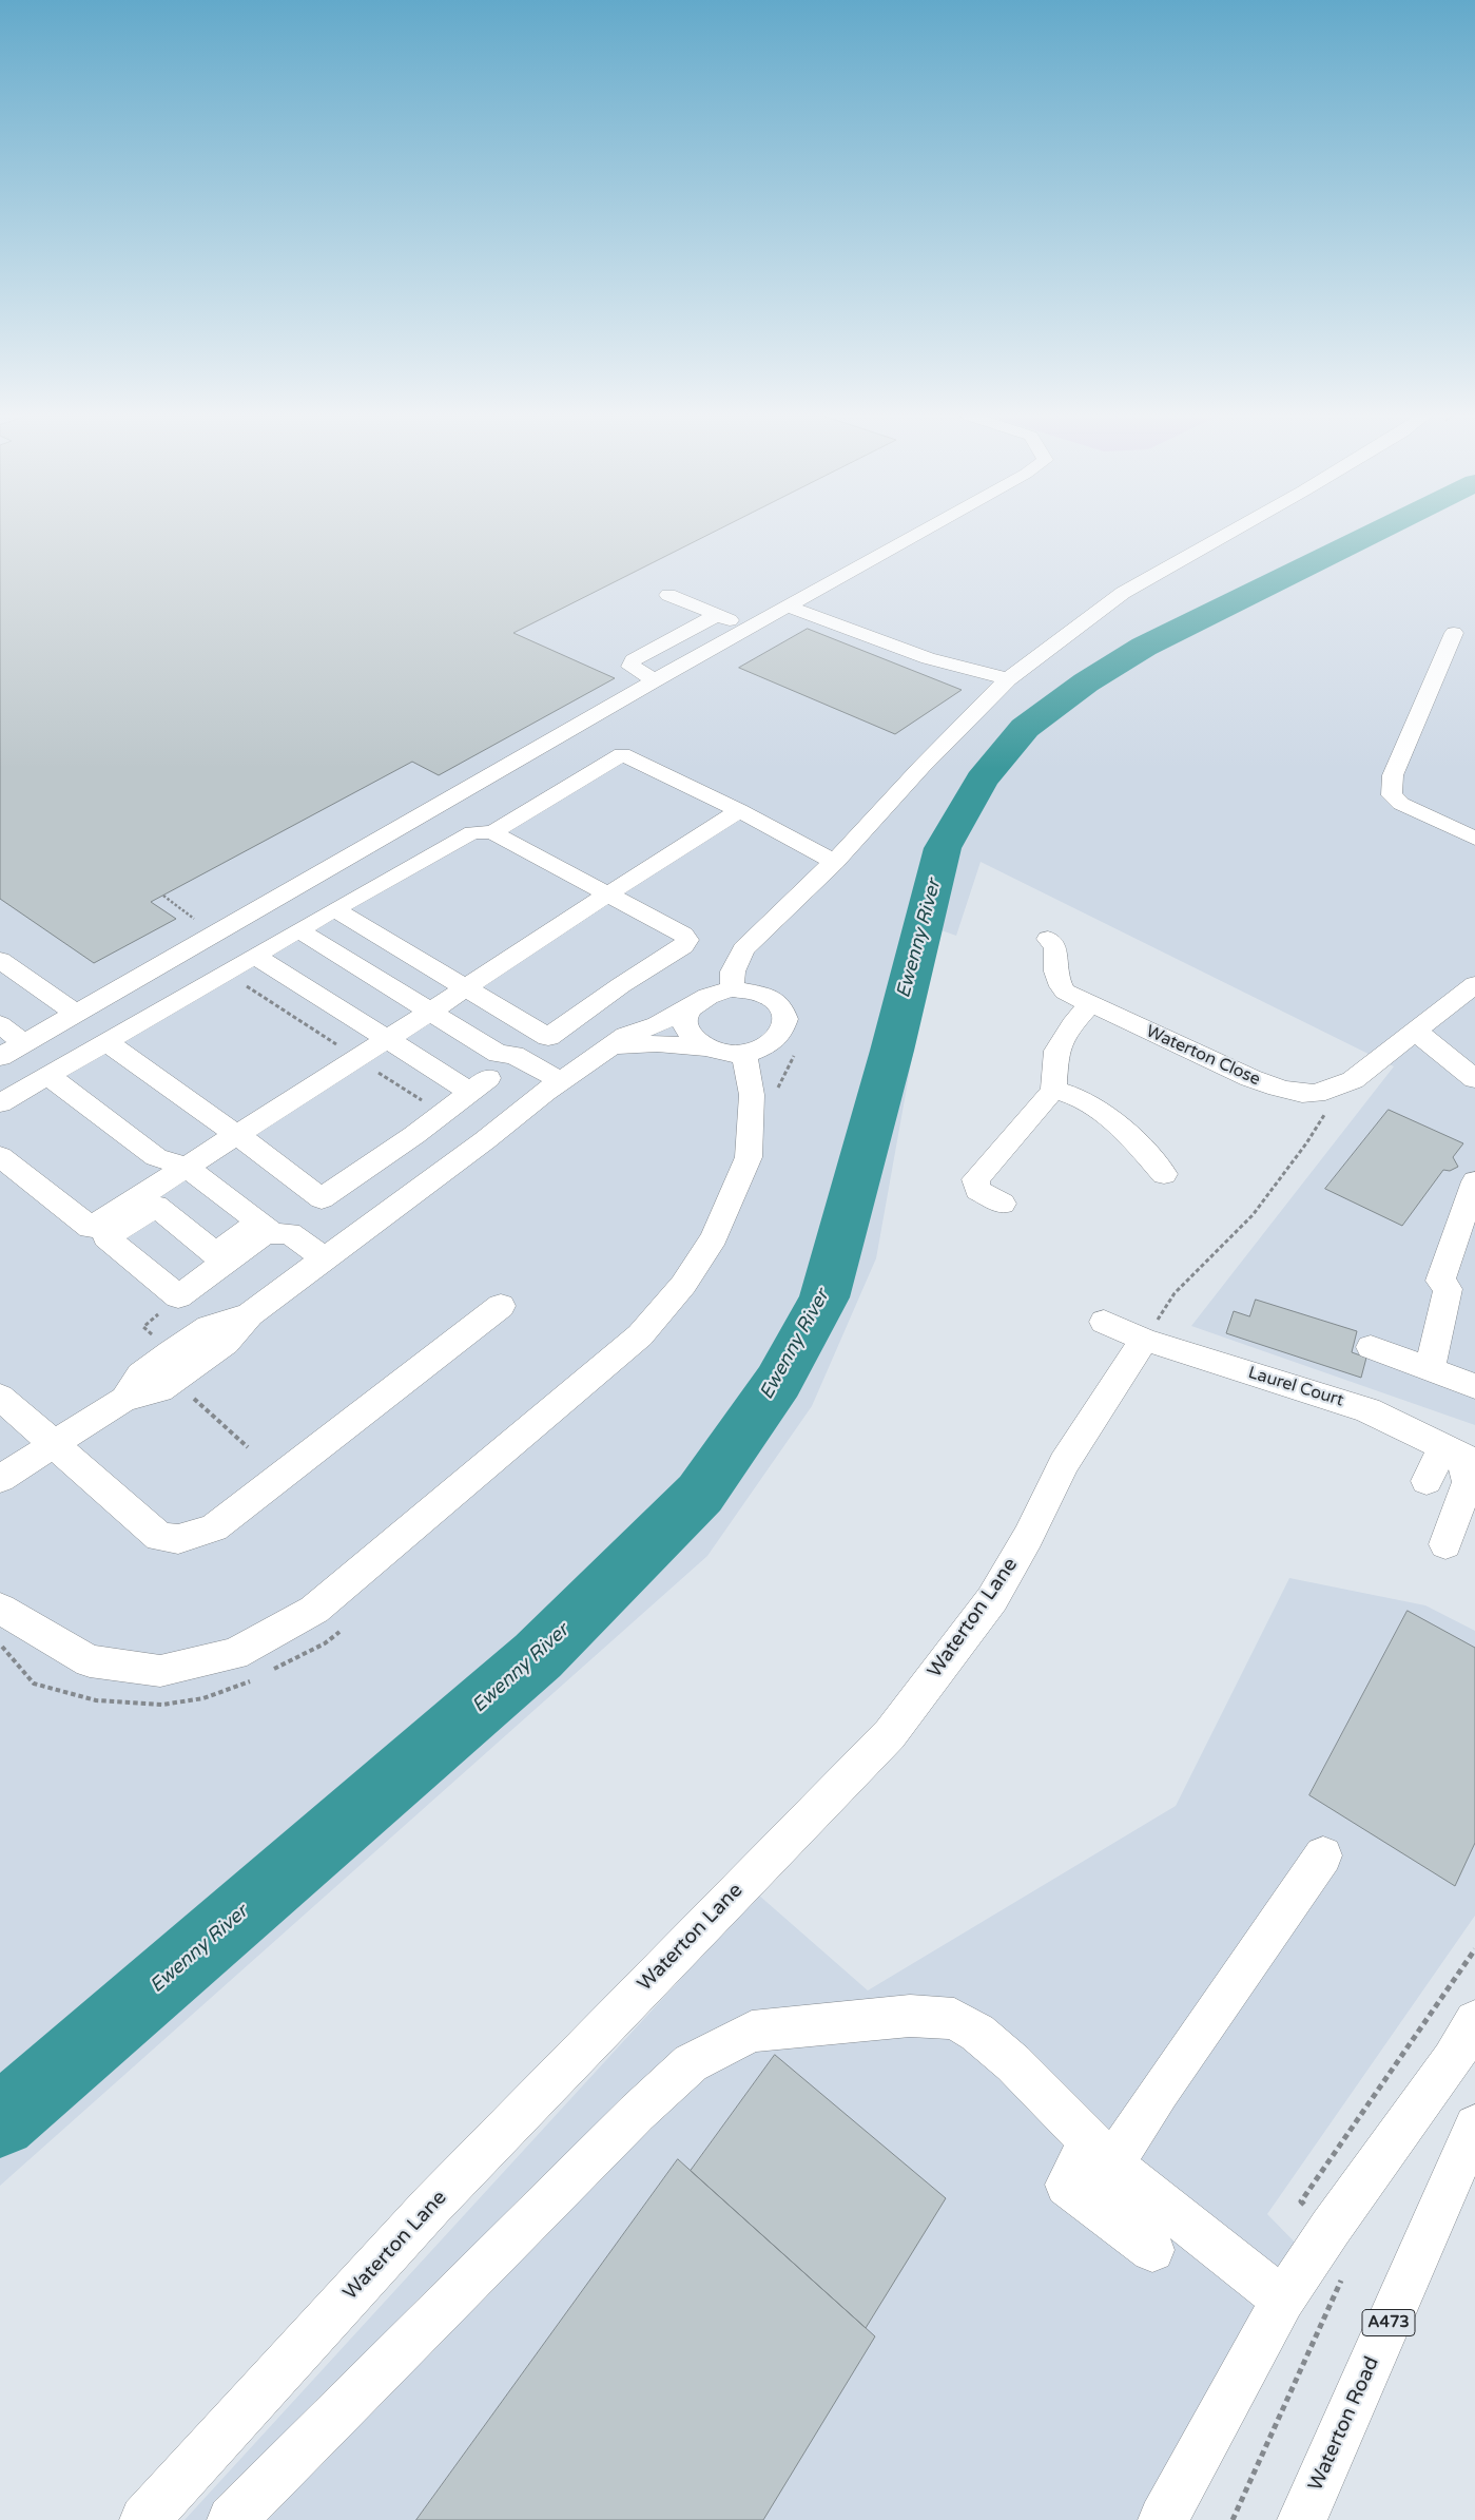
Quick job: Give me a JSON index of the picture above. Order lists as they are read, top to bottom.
{
  "streets": {
    "street": [
      "Waterton Close",
      "Laurel Court",
      "Waterton Lane",
      "A473",
      "Waterton Road"
    ]
  },
  "crossings": [
    ["Laurel Court", "Waterton Lane"]
  ],
  "water": ["Ewenny River"]
}
